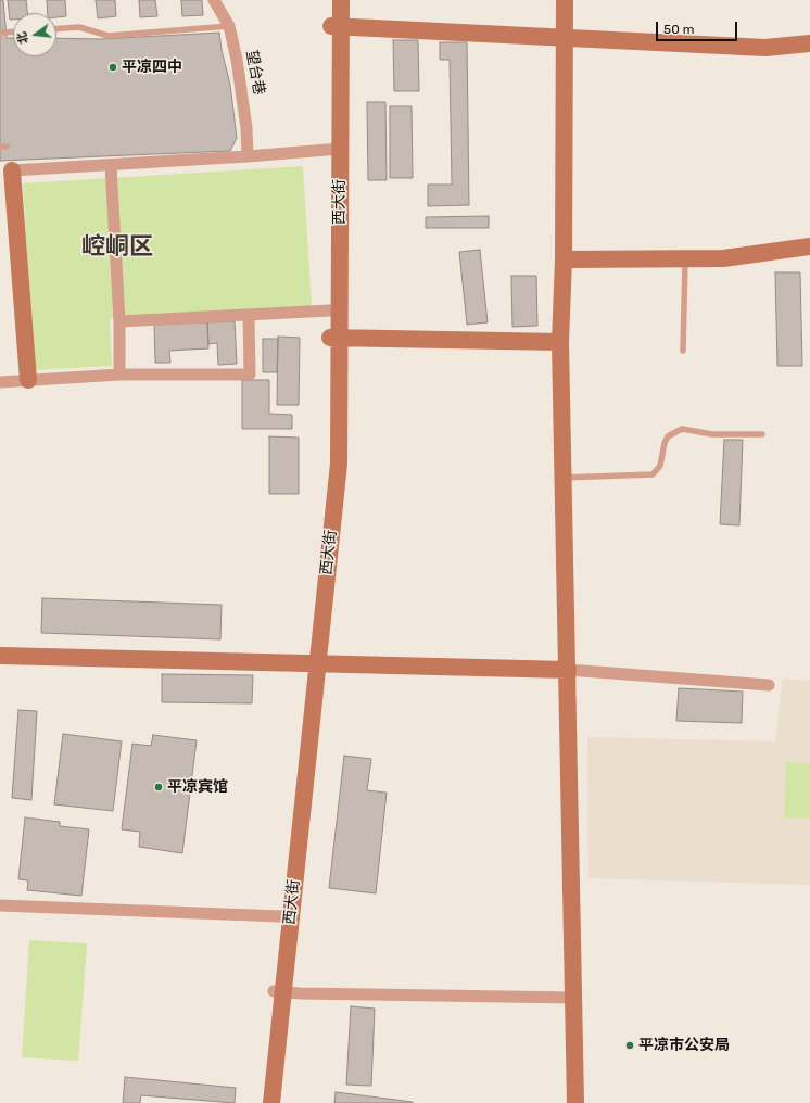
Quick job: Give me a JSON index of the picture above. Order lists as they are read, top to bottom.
{
  "streets": {
    "street": ["望台巷", "西大街"]
  },
  "districts": ["崆峒区"],
  "places": ["平凉四中", "平凉宾馆", "平凉市公安局"],
  "scale_bar": "50 m",
  "north": "left"
}
